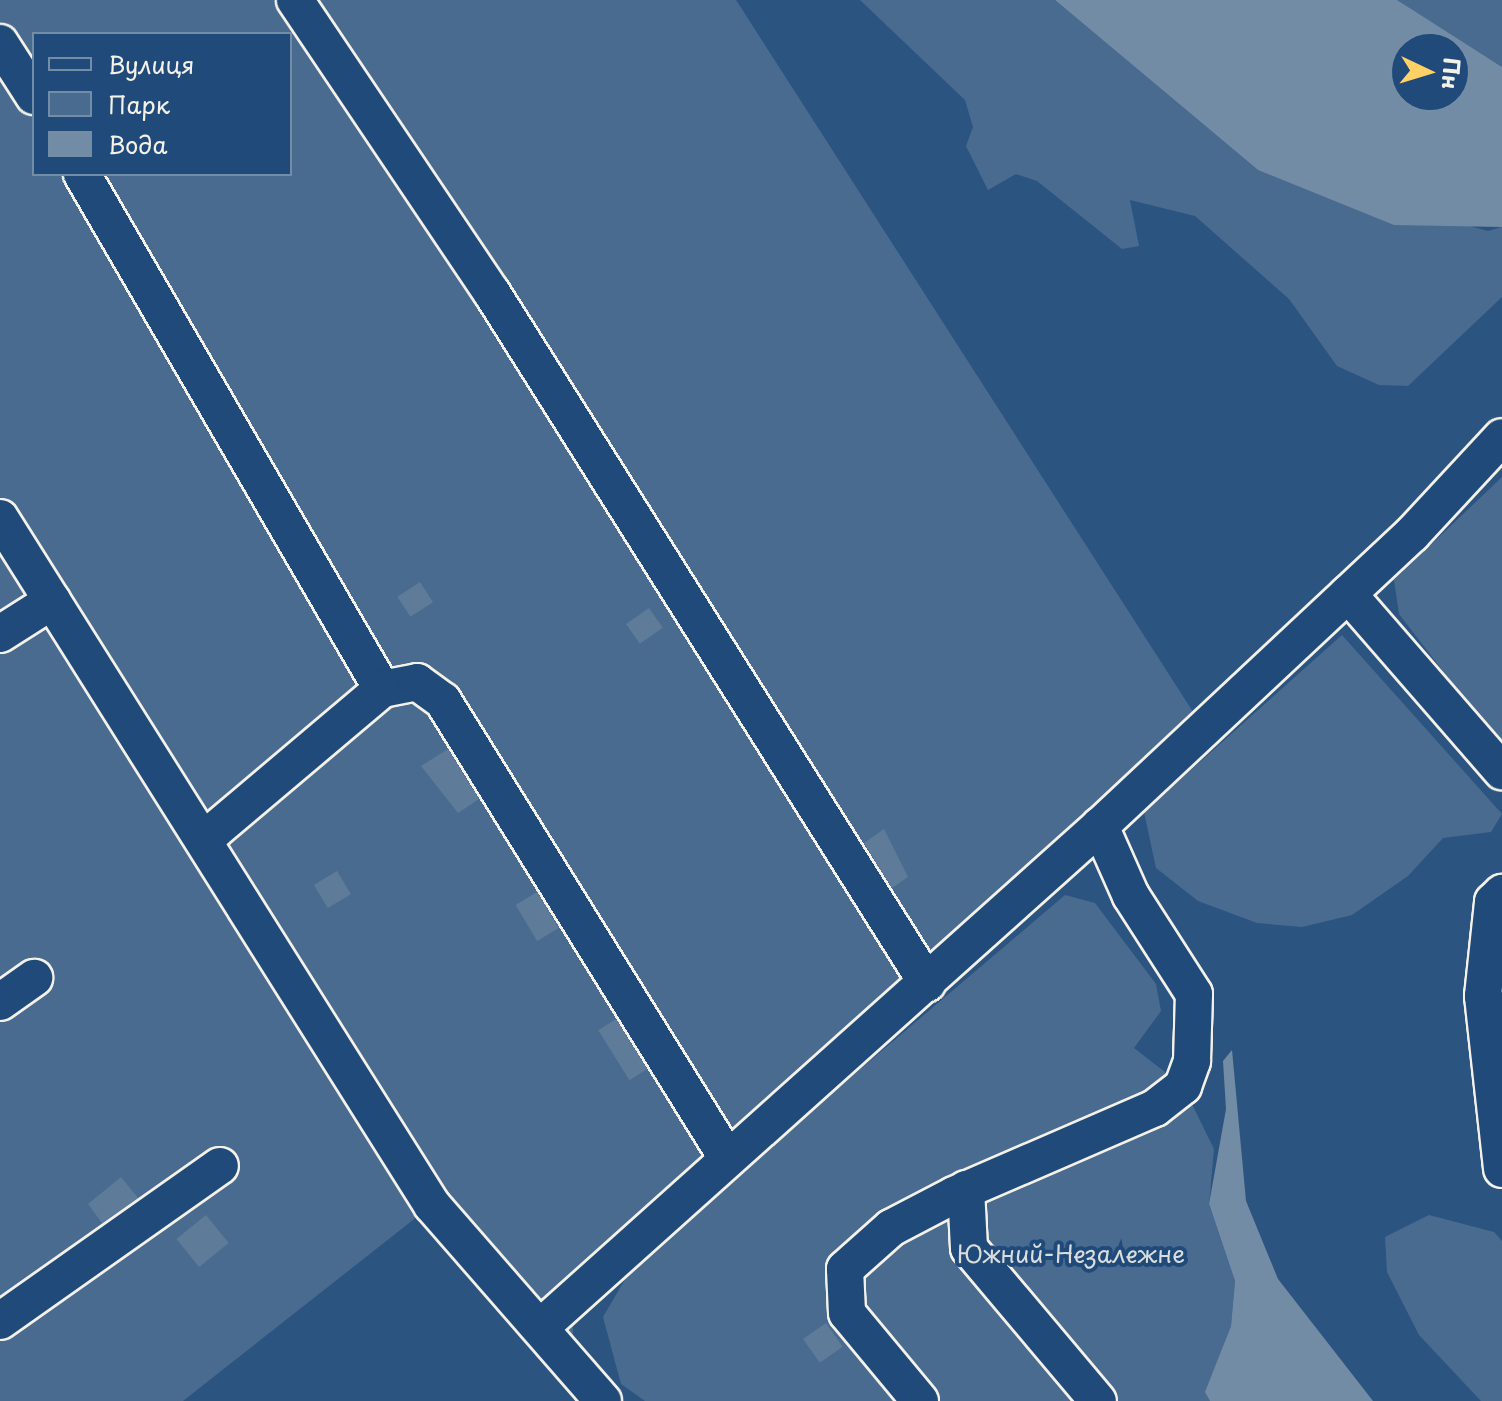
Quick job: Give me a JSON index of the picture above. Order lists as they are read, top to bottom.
{
  "parks": ["Южний-Незалежне"],
  "legend": ["Вулиця", "Парк", "Вода"],
  "north": "right"
}
